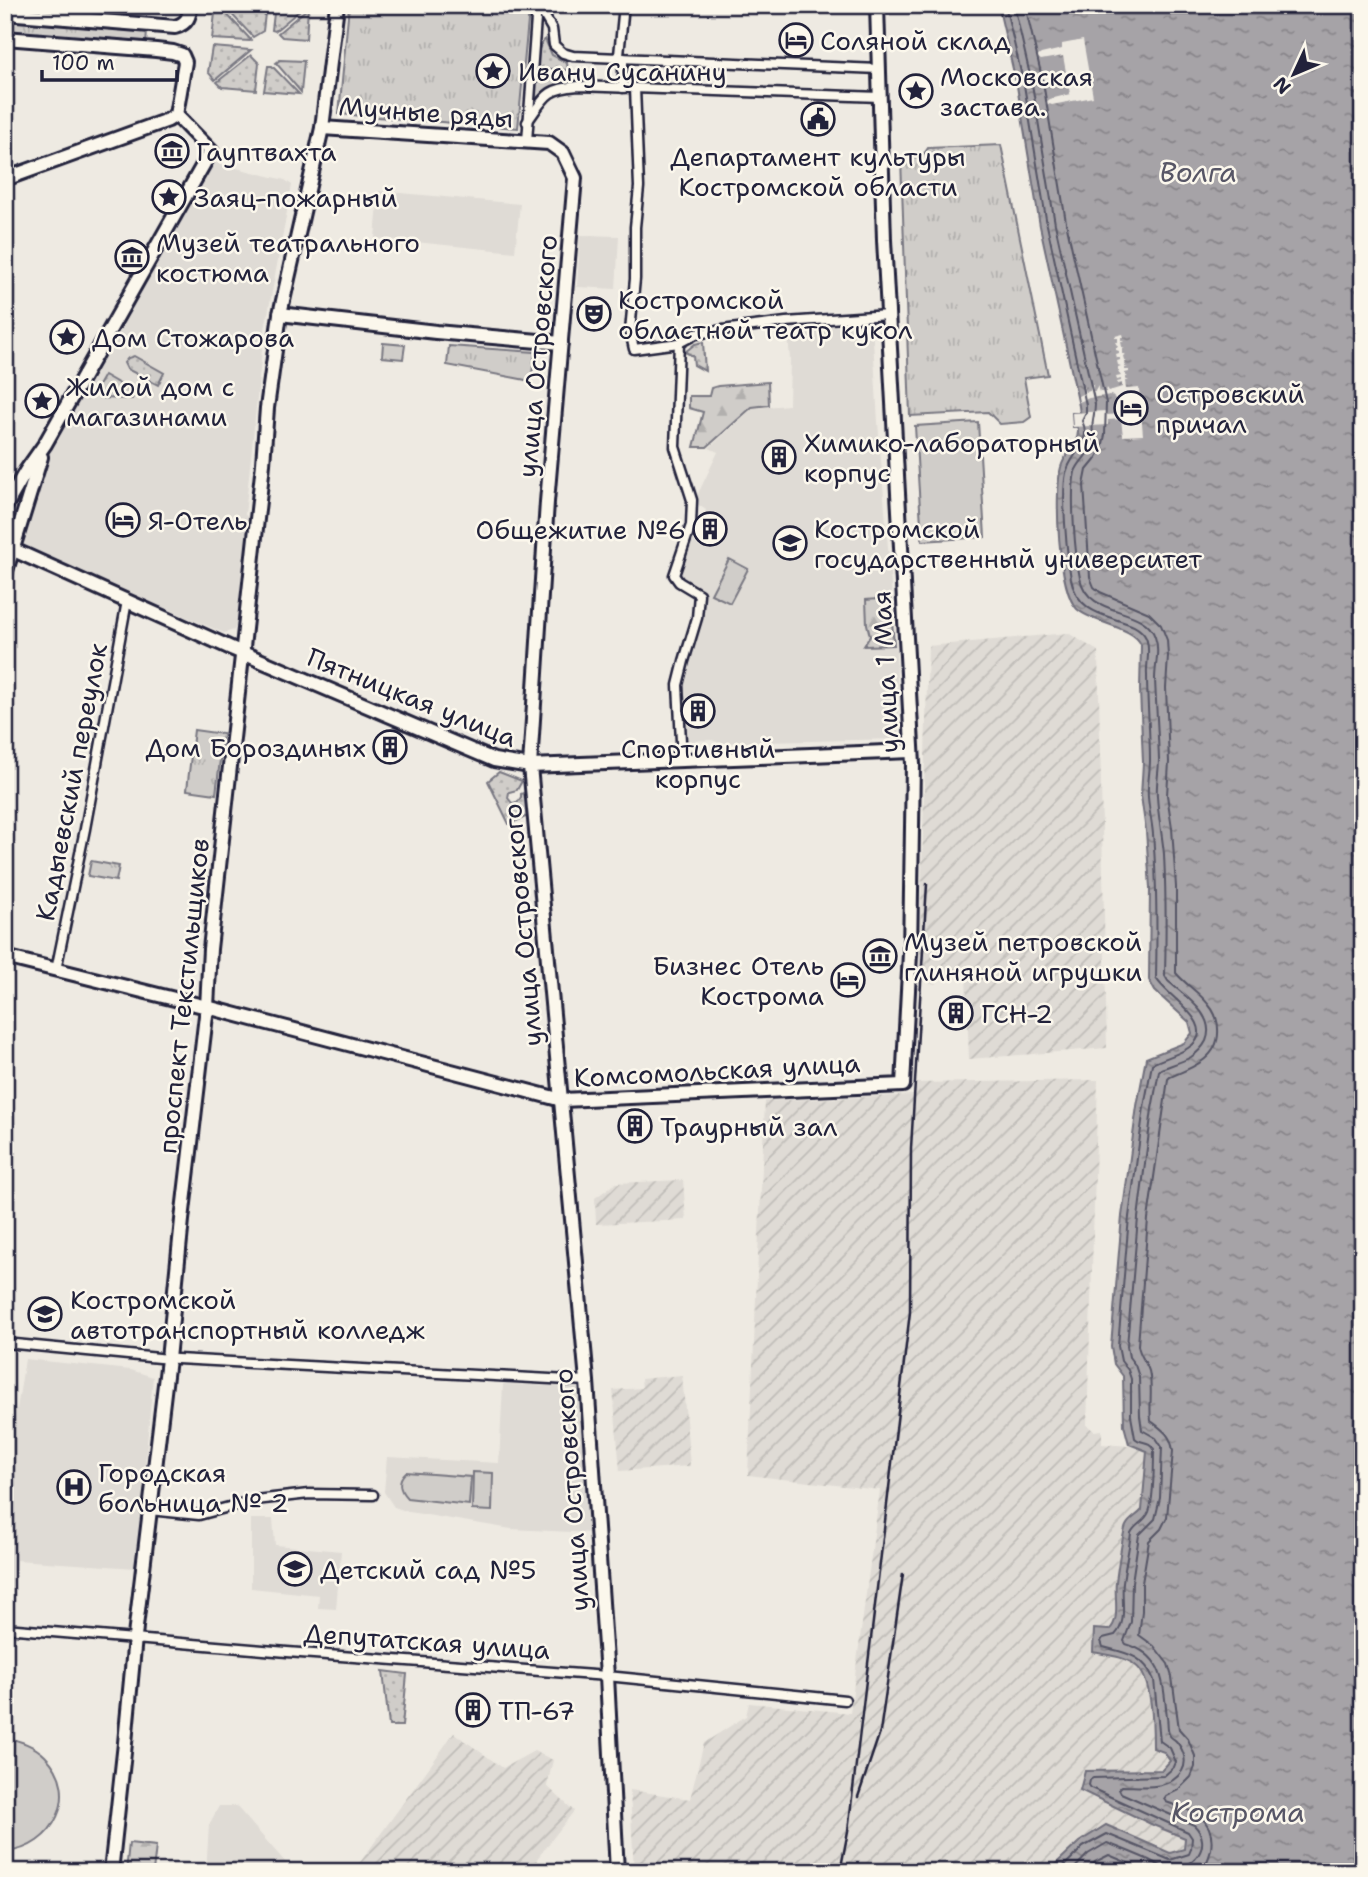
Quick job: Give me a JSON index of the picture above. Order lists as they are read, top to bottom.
{
  "streets": {
    "street": [
      "Мучные ряды",
      "улица Островского",
      "улица 1 Мая",
      "Пятницкая улица",
      "Кадыевский переулок",
      "проспект Текстильщиков",
      "Комсомольская улица",
      "Депутатская улица"
    ]
  },
  "crossings": [
    ["Мучные ряды", "улица Островского"],
    ["Мучные ряды", "проспект Текстильщиков"],
    ["улица Островского", "Пятницкая улица"],
    ["улица Островского", "Комсомольская улица"],
    ["улица Островского", "Депутатская улица"],
    ["улица 1 Мая", "Пятницкая улица"],
    ["улица 1 Мая", "Комсомольская улица"],
    ["Пятницкая улица", "Кадыевский переулок"],
    ["Пятницкая улица", "проспект Текстильщиков"],
    ["Кадыевский переулок", "Комсомольская улица"],
    ["проспект Текстильщиков", "Комсомольская улица"],
    ["проспект Текстильщиков", "Депутатская улица"]
  ],
  "water": ["Волга", "Кострома"],
  "places": {
    "hotel": [
      "Соляной склад",
      "Островский причал",
      "Я-Отель",
      "Бизнес Отель Кострома"
    ],
    "place": [
      "Ивану Сусанину",
      "Московская застава.",
      "Заяц-пожарный",
      "Дом Стожарова",
      "Жилой дом с магазинами"
    ],
    "public building": ["Департамент культуры Костромской области"],
    "museum": ["Гауптвахта", "Музей театрального костюма", "Музей петровской глиняной игрушки"],
    "theatre": ["Костромской областной театр кукол"],
    "building": [
      "Химико-лабораторный корпус",
      "Общежитие №6",
      "Спортивный корпус",
      "Дом Бороздиных",
      "ГСН-2",
      "Траурный зал",
      "ТП-67"
    ],
    "school or university": ["Костромской государственный университет", "Костромской автотранспортный колледж", "Детский сад №5"],
    "hospital": ["Городская больница № 2"]
  },
  "scale_bar": "100 m",
  "north": "bottom left"
}
